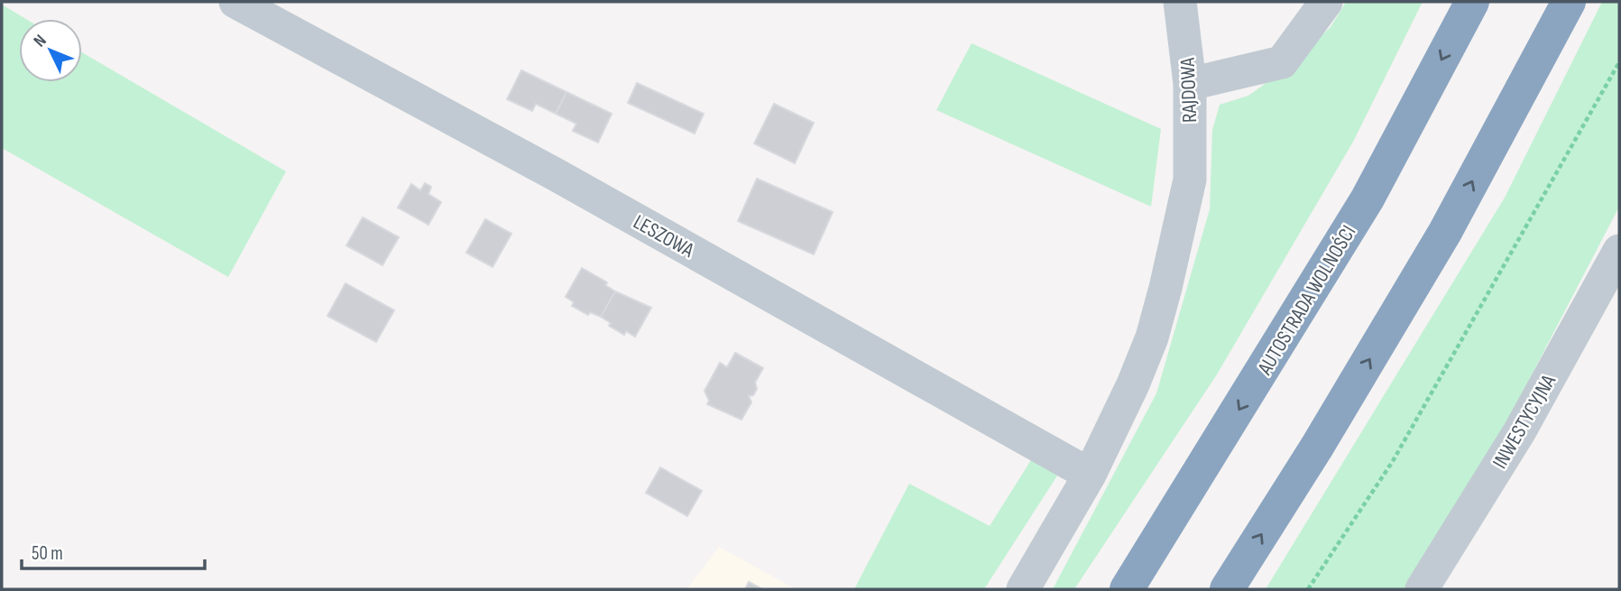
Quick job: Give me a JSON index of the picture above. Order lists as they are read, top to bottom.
{
  "streets": {
    "highway": ["AUTOSTRADA WOLNOŚCI"],
    "street": ["RAJDOWA", "LESZOWA", "INWESTYCYJNA"]
  },
  "crossings": [
    ["RAJDOWA", "LESZOWA"]
  ],
  "scale_bar": "50 m",
  "north": "top left"
}
